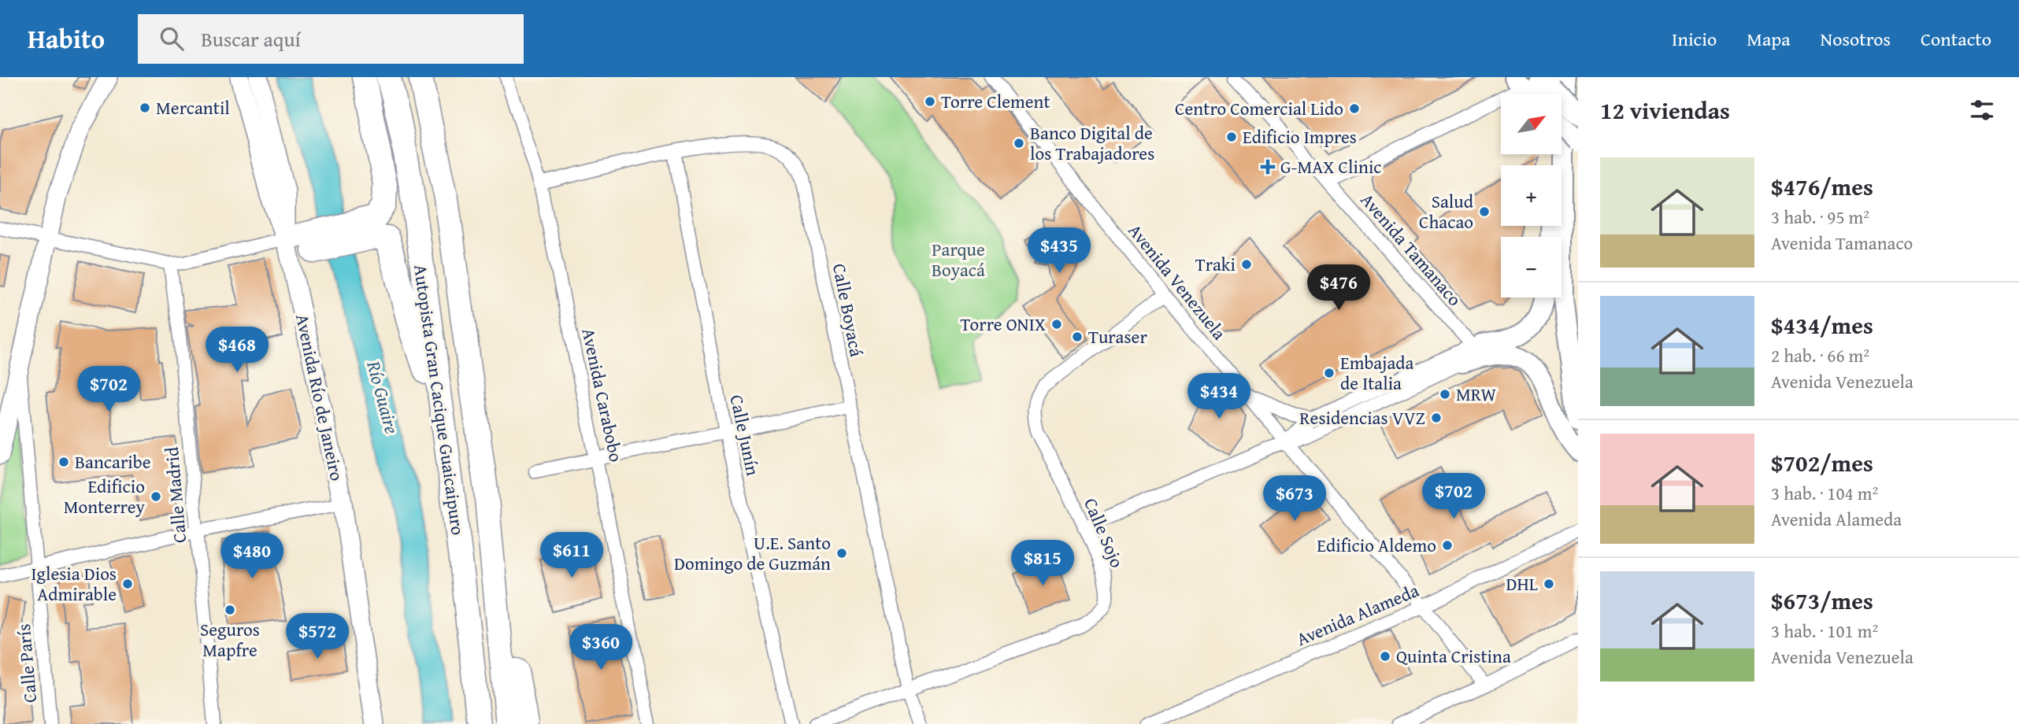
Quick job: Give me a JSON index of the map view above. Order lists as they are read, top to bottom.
{
  "streets": {
    "highway": ["Autopista Gran Cacique Guaicaipuro"],
    "street": [
      "Avenida Tamanaco",
      "Avenida Venezuela",
      "Calle Boyacá",
      "Avenida Carabobo",
      "Avenida Río de Janeiro",
      "Calle Junín",
      "Calle Madrid",
      "Calle Sojo",
      "Avenida Alameda",
      "Calle París"
    ]
  },
  "crossings": [
    ["Avenida Venezuela", "Calle Sojo"],
    ["Avenida Venezuela", "Avenida Alameda"],
    ["Calle Boyacá", "Avenida Carabobo"],
    ["Calle Boyacá", "Calle Junín"],
    ["Calle Boyacá", "Calle Sojo"]
  ],
  "water": ["Río Guaire"],
  "parks": ["Parque Boyacá"],
  "places": {
    "other": [
      "Torre Clement",
      "Mercantil",
      "Centro Comercial Lido",
      "Edificio Impres",
      "Banco Digital de los Trabajadores",
      "Salud Chacao",
      "Traki",
      "Torre ONIX",
      "Turaser",
      "Embajada de Italia",
      "MRW",
      "Residencias VVZ",
      "Bancaribe",
      "Edificio Monterrey",
      "Edificio Aldemo",
      "U.E. Santo Domingo de Guzmán",
      "Iglesia Dios Admirable",
      "DHL",
      "Seguros Mapfre",
      "Quinta Cristina"
    ],
    "health": ["G-MAX Clinic"]
  },
  "north": "top right",
  "page": {
    "header": "Habito",
    "search": "Buscar aquí",
    "nav": [
      "Inicio",
      "Mapa",
      "Nosotros",
      "Contacto"
    ],
    "heading": "12 viviendas",
    "map_buttons": ["+", "−"],
    "list": [
      {
        "name": "$476/mes",
        "note": "3 hab. · 95 m² · Avenida Tamanaco"
      },
      {
        "name": "$434/mes",
        "note": "2 hab. · 66 m² · Avenida Venezuela"
      },
      {
        "name": "$702/mes",
        "note": "3 hab. · 104 m² · Avenida Alameda"
      },
      {
        "name": "$673/mes",
        "note": "3 hab. · 101 m² · Avenida Venezuela"
      }
    ],
    "price": [
      "$435",
      "$476",
      "$468",
      "$702",
      "$434",
      "$702",
      "$673",
      "$611",
      "$480",
      "$815",
      "$572",
      "$360"
    ]
  }
}
